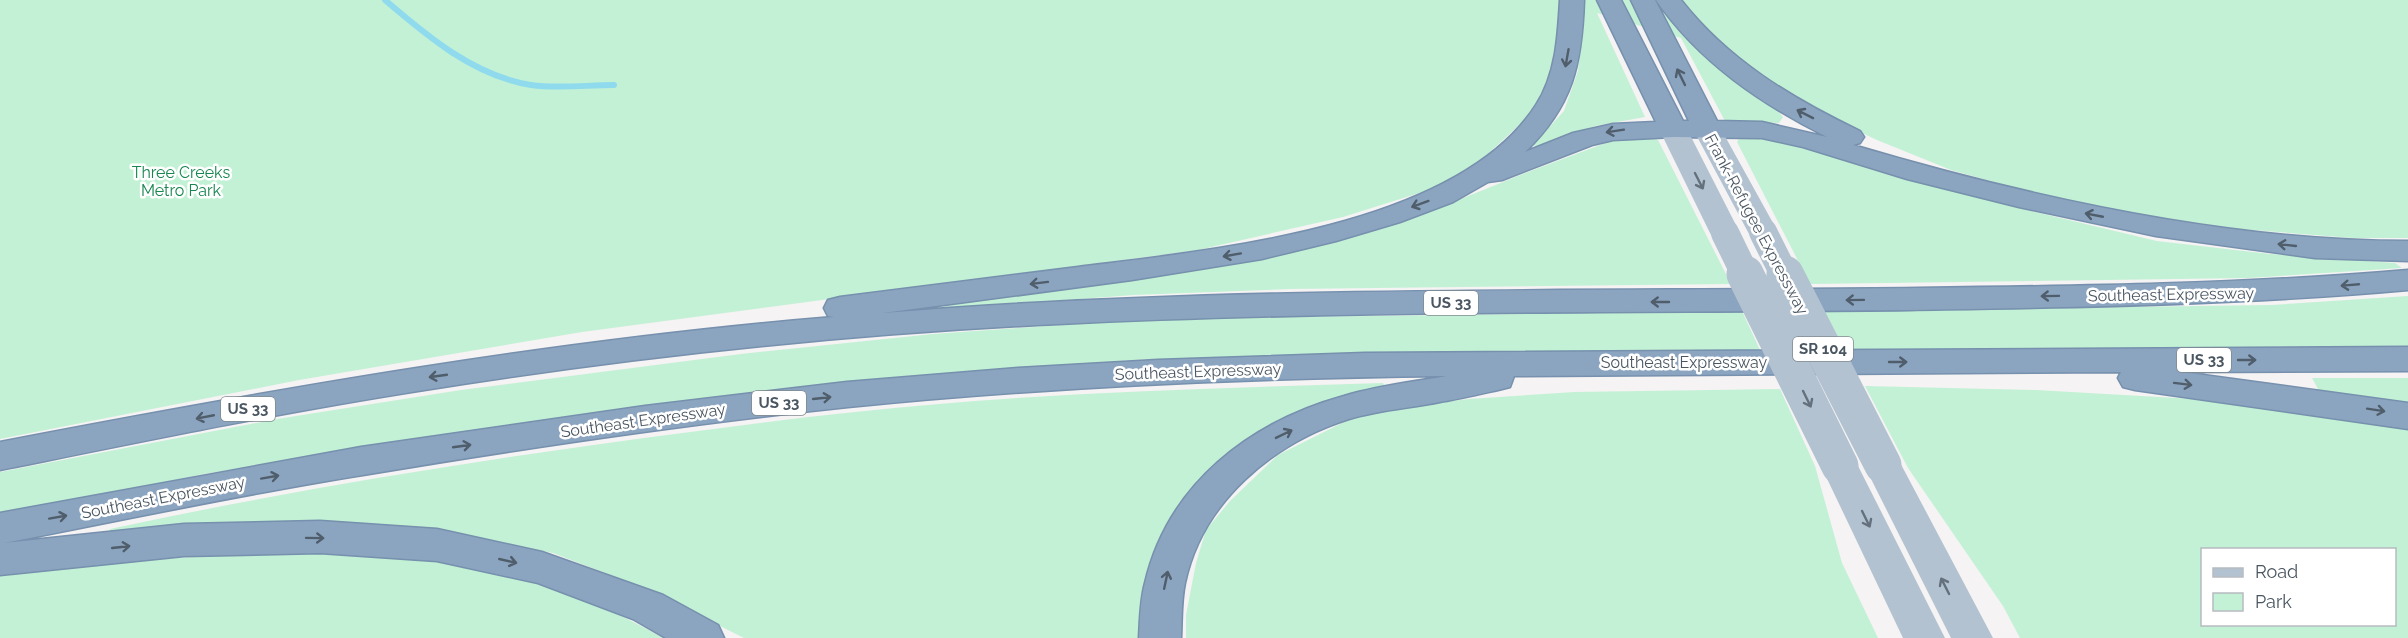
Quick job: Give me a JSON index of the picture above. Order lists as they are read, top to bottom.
{
  "streets": {
    "highway": [
      "Frank-Refugee Expressway",
      "Southeast Expressway",
      "US 33",
      "SR 104"
    ]
  },
  "parks": ["Three Creeks Metro Park"],
  "legend": ["Road", "Park"]
}
